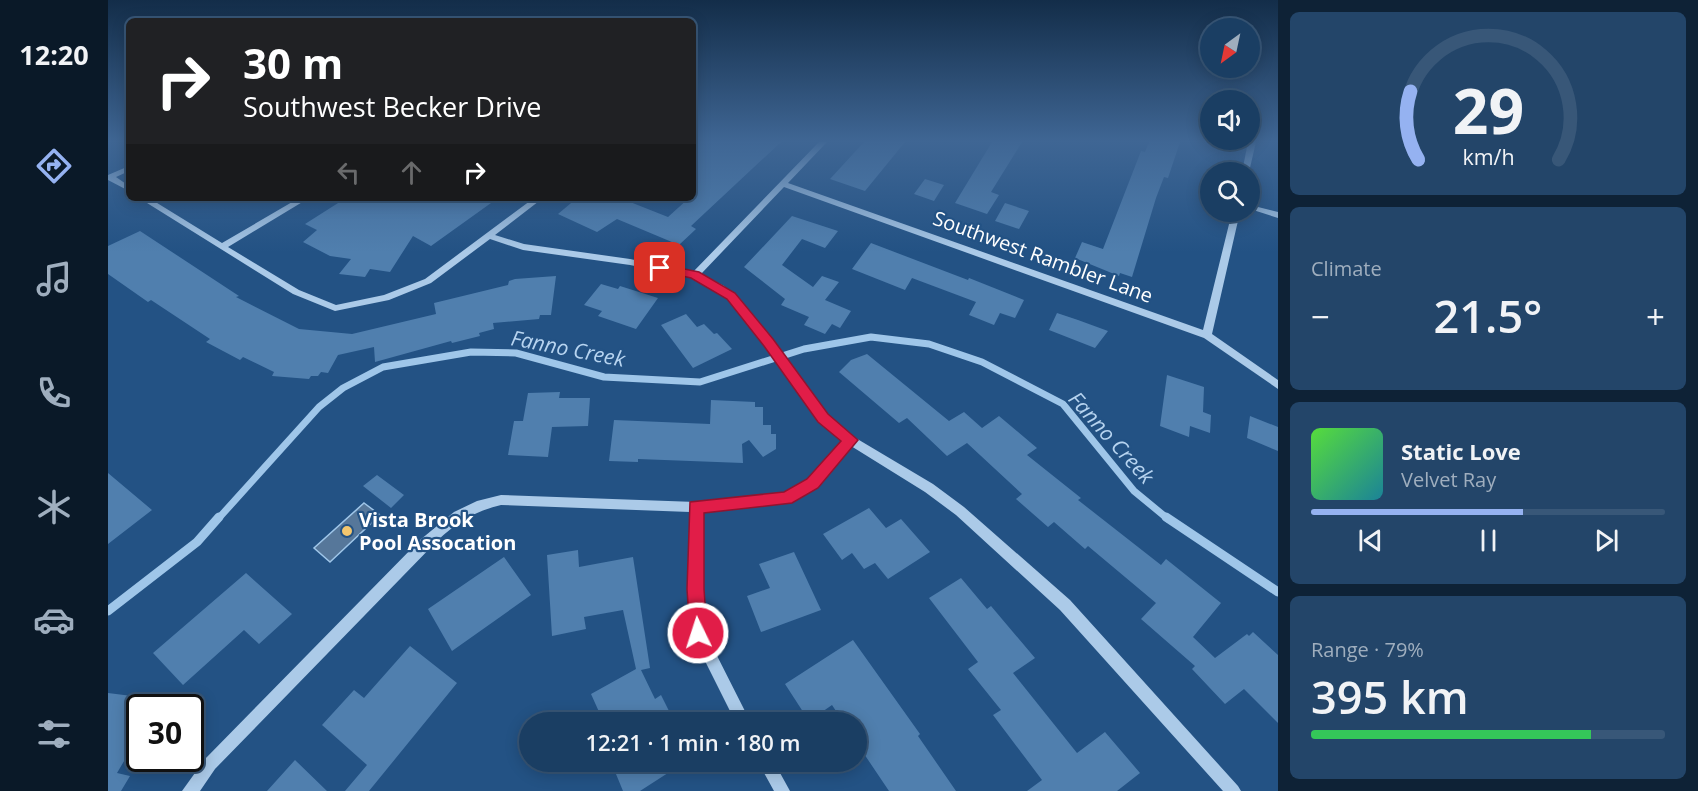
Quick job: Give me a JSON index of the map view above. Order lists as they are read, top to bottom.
{
  "streets": {
    "street": ["Southwest Rambler Lane"]
  },
  "water": ["Fanno Creek"],
  "places": ["Vista Brook Pool Assocation"],
  "north": "bottom left",
  "page": {
    "tabs": "12:20",
    "turn": ["30 m", "Southwest Becker Drive"],
    "tile": [
      "Climate",
      ["Range · 79%", "395 km"]
    ],
    "heat": ["−", "21.5°", "+"],
    "song": ["Static Love", "Velvet Ray"],
    "limit": "30",
    "trip": "12:21 · 1 min · 180 m",
    "gauge": ["29", "km/h"]
  }
}
